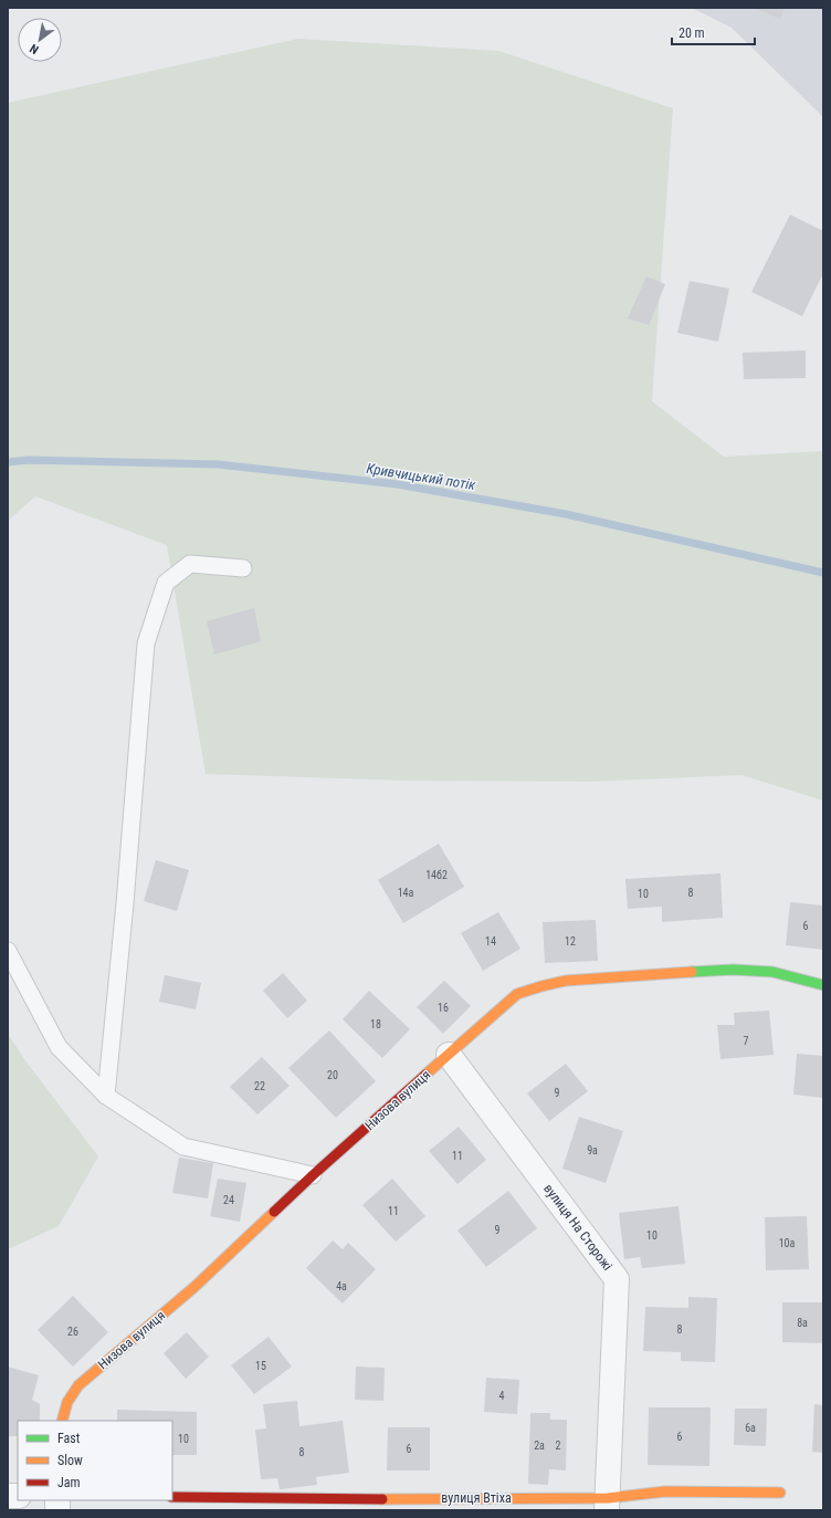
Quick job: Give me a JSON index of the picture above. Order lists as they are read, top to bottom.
{
  "streets": {
    "street": ["Низова вулиця", "вулиця На Сторожі", "вулиця Втіха"]
  },
  "crossings": [
    ["Низова вулиця", "вулиця На Сторожі"],
    ["вулиця На Сторожі", "вулиця Втіха"]
  ],
  "water": ["Кривчицький потік"],
  "house_numbers": [
    "14б2",
    "14а",
    "8",
    "10",
    "6",
    "14",
    "12",
    "16",
    "18",
    "7",
    "20",
    "22",
    "9",
    "9а",
    "11",
    "24",
    "11",
    "9",
    "10",
    "10а",
    "4а",
    "8а",
    "8",
    "26",
    "15",
    "4",
    "6а",
    "6",
    "10",
    "2а",
    "2",
    "6",
    "8"
  ],
  "legend": ["Fast", "Slow", "Jam"],
  "scale_bar": "20 m",
  "north": "bottom left"
}
